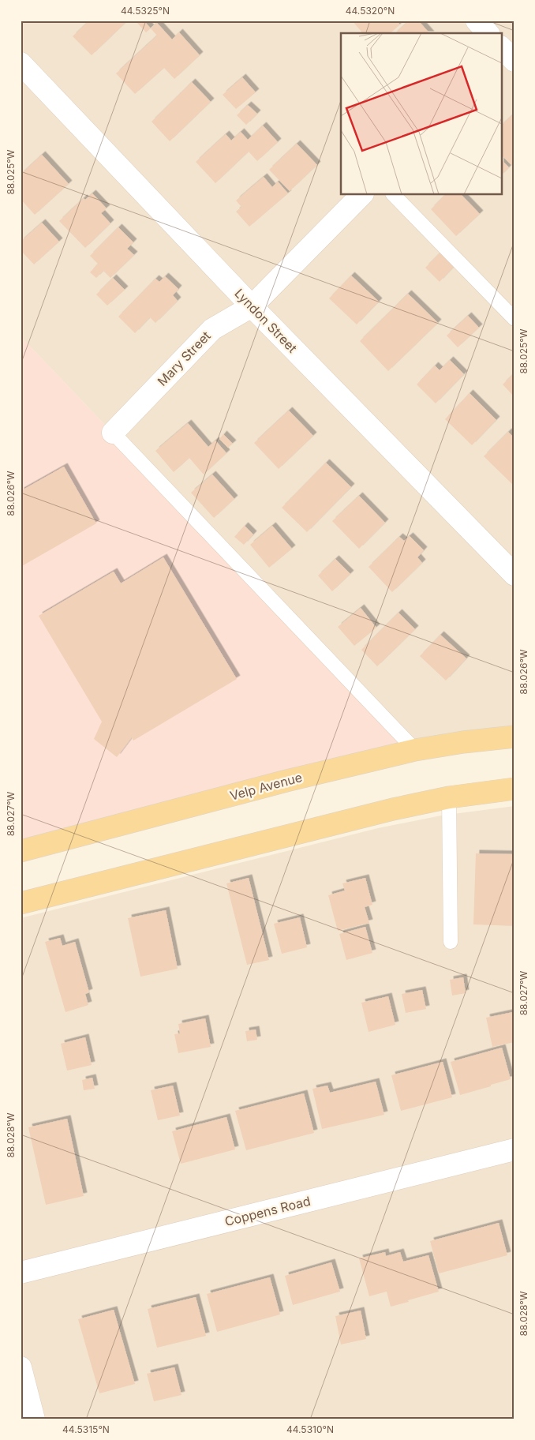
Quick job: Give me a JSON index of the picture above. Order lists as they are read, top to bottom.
{
  "streets": {
    "main road": ["Velp Avenue"],
    "street": ["Lyndon Street", "Mary Street", "Coppens Road"]
  },
  "crossings": [
    ["Lyndon Street", "Mary Street"]
  ],
  "coordinates": [
    "44.5325°N",
    "44.5320°N",
    "88.025°W",
    "88.026°W",
    "88.027°W",
    "88.028°W",
    "44.5315°N",
    "44.5310°N"
  ]
}
